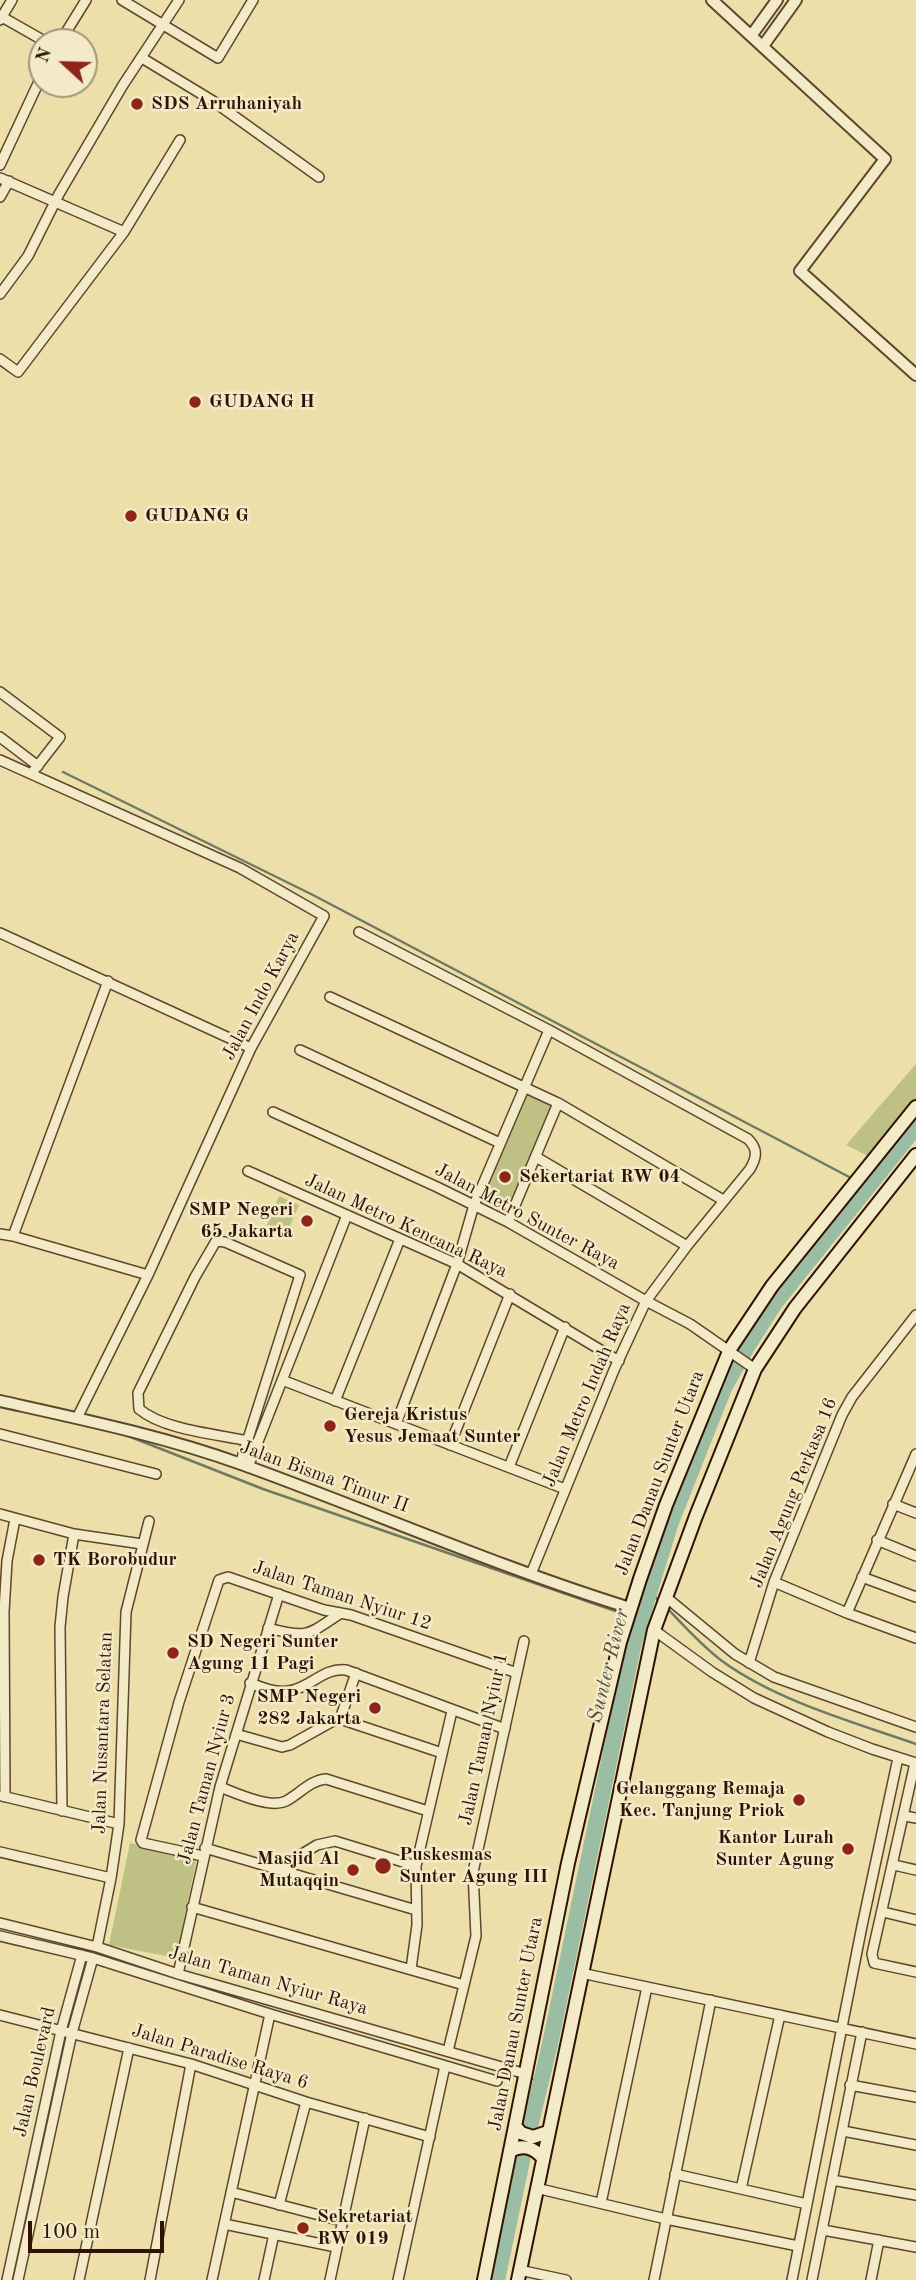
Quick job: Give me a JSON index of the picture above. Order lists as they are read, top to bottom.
{
  "streets": {
    "main road": ["Jalan Danau Sunter Utara"],
    "street": [
      "Jalan Indo Karya",
      "Jalan Metro Sunter Raya",
      "Jalan Metro Kencana Raya",
      "Jalan Metro Indah Raya",
      "Jalan Bisma Timur II",
      "Jalan Agung Perkasa 16",
      "Jalan Taman Nyiur 12",
      "Jalan Nusantara Selatan",
      "Jalan Taman Nyiur 1",
      "Jalan Taman Nyiur 3",
      "Jalan Taman Nyiur Raya",
      "Jalan Paradise Raya 6",
      "Jalan Boulevard"
    ]
  },
  "crossings": [
    ["Jalan Indo Karya", "Jalan Bisma Timur II"],
    ["Jalan Metro Sunter Raya", "Jalan Metro Indah Raya"],
    ["Jalan Metro Sunter Raya", "Jalan Danau Sunter Utara"],
    ["Jalan Metro Kencana Raya", "Jalan Metro Indah Raya"],
    ["Jalan Metro Indah Raya", "Jalan Bisma Timur II"],
    ["Jalan Danau Sunter Utara", "Jalan Bisma Timur II"],
    ["Jalan Danau Sunter Utara", "Jalan Taman Nyiur Raya"],
    ["Jalan Taman Nyiur 12", "Jalan Taman Nyiur 1"],
    ["Jalan Taman Nyiur 12", "Jalan Taman Nyiur 3"],
    ["Jalan Nusantara Selatan", "Jalan Taman Nyiur Raya"],
    ["Jalan Taman Nyiur 1", "Jalan Taman Nyiur Raya"],
    ["Jalan Taman Nyiur 3", "Jalan Taman Nyiur Raya"],
    ["Jalan Paradise Raya 6", "Jalan Boulevard"]
  ],
  "water": ["Sunter River"],
  "places": [
    "SDS Arruhaniyah",
    "GUDANG H",
    "GUDANG G",
    "Sekertariat RW 04",
    "SMP Negeri 65 Jakarta",
    "Gereja Kristus Yesus Jemaat Sunter",
    "TK Borobudur",
    "SD Negeri Sunter Agung 11 Pagi",
    "SMP Negeri 282 Jakarta",
    "Gelanggang Remaja Kec. Tanjung Priok",
    "Kantor Lurah Sunter Agung",
    "Puskesmas Sunter Agung III",
    "Masjid Al Mutaqqin",
    "Sekretariat RW 019"
  ],
  "scale_bar": "100 m",
  "north": "left"
}
